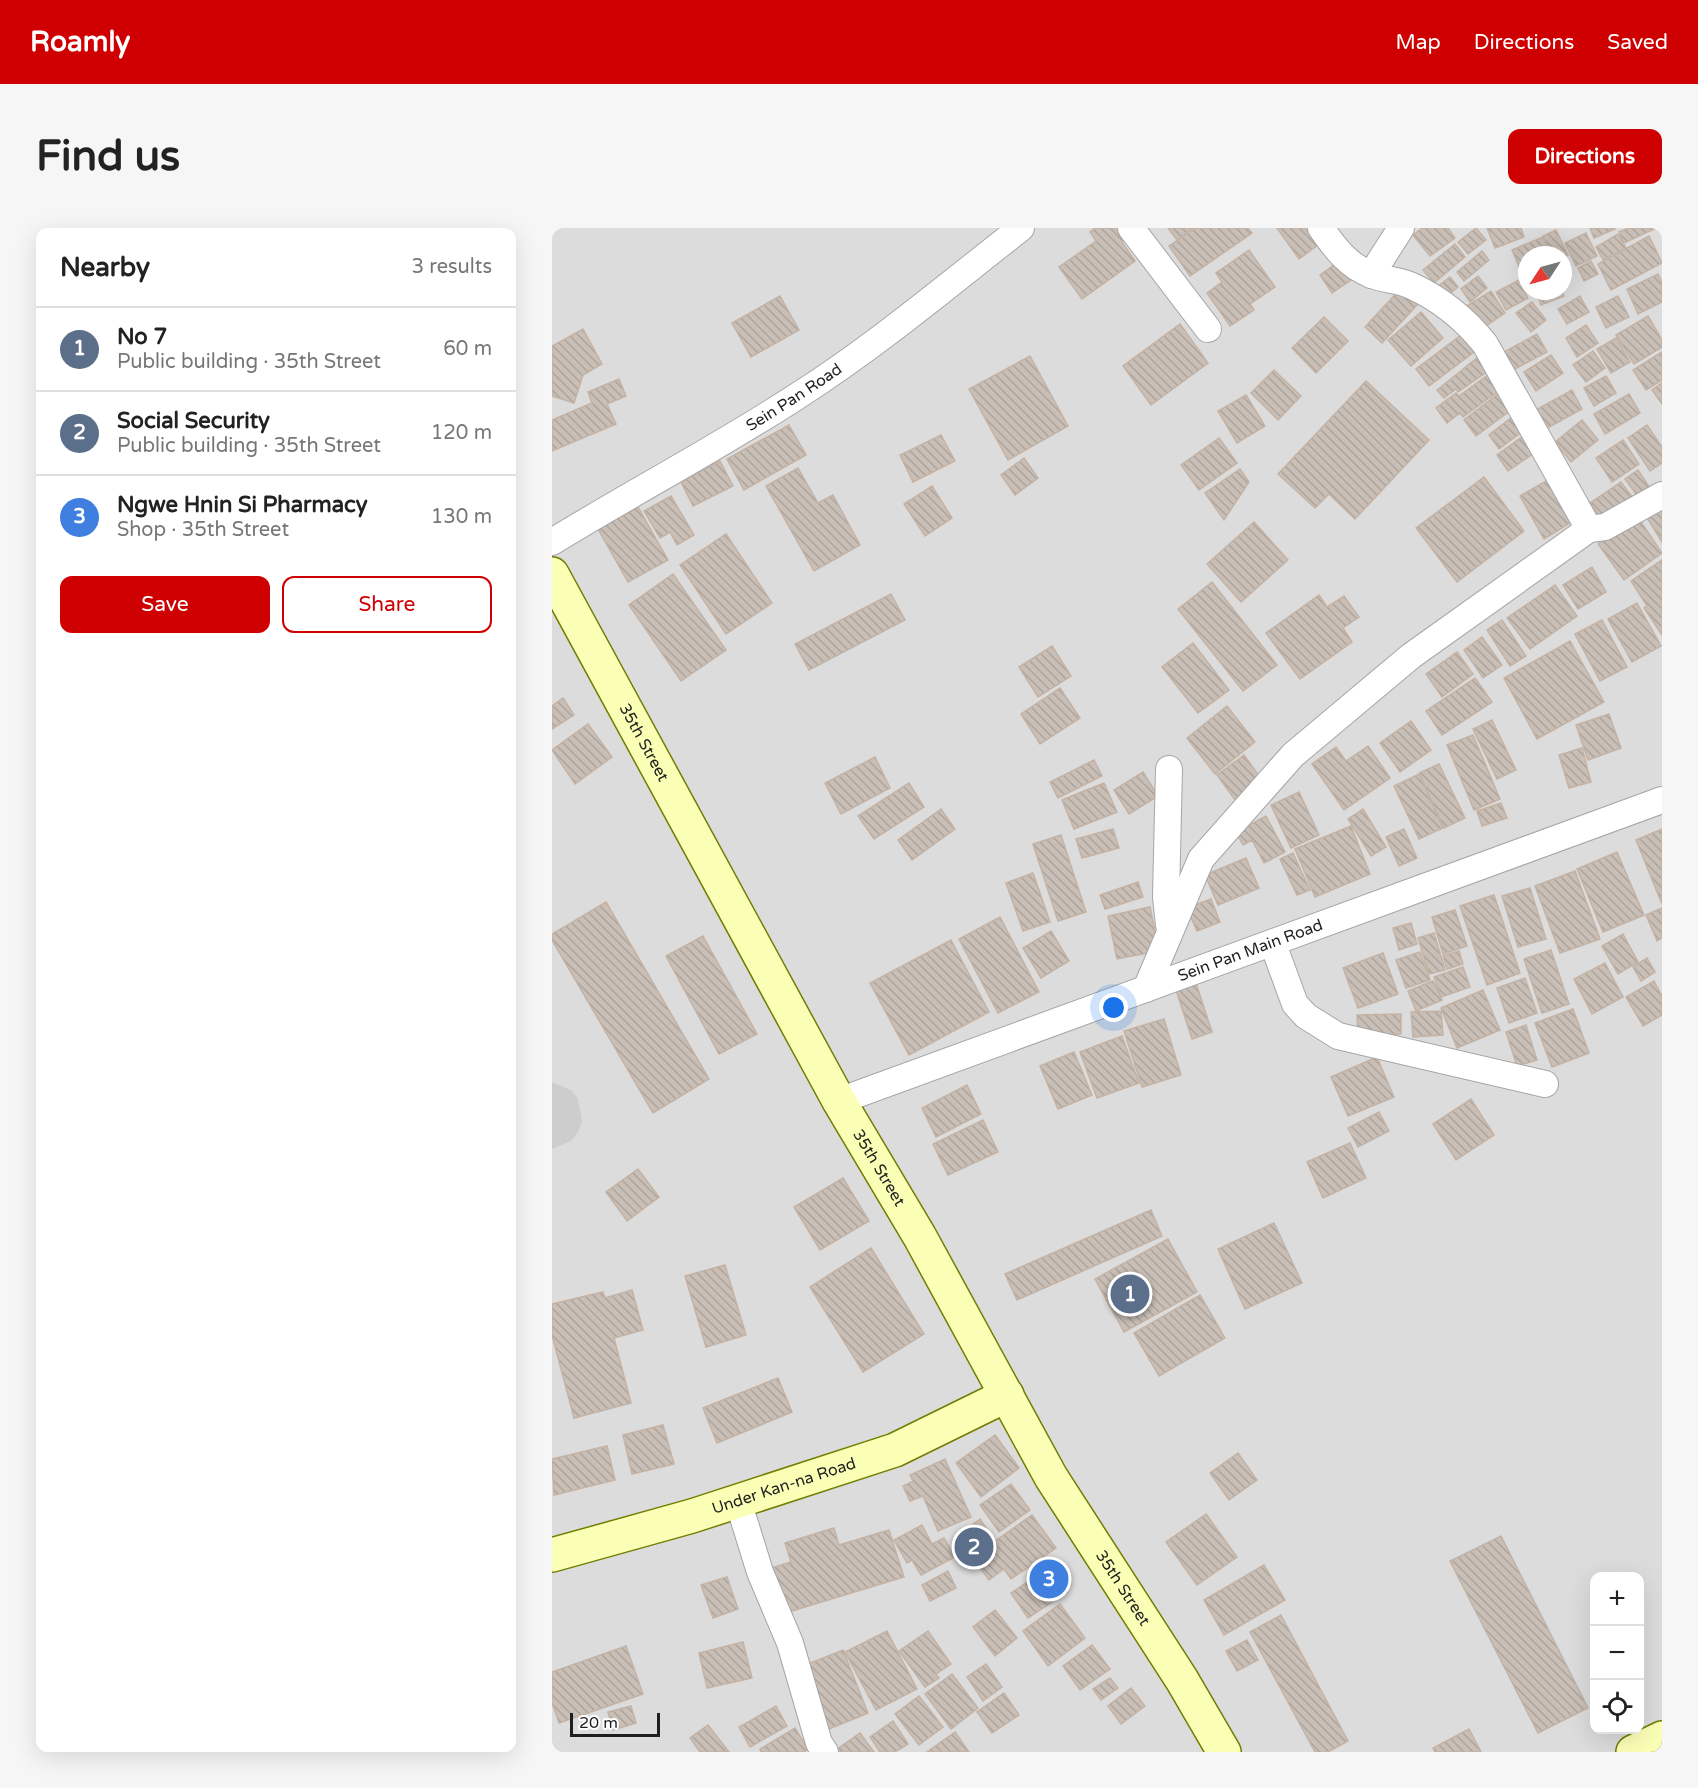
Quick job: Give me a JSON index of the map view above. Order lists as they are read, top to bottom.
{
  "streets": {
    "main road": ["35th Street", "Under Kan-na Road"],
    "street": ["Sein Pan Road", "Sein Pan Main Road"]
  },
  "crossings": [
    ["35th Street", "Sein Pan Main Road"],
    ["35th Street", "Under Kan-na Road"]
  ],
  "scale_bar": "20 m",
  "north": "bottom left",
  "page": {
    "header": "Roamly",
    "nav": ["Map", "Directions", "Saved"],
    "buttons": [
      "Directions",
      ["Save", "Share"]
    ],
    "title": "Find us",
    "heading": ["Nearby", "3 results"],
    "list": [
      {
        "mark": "1",
        "name": "No 7",
        "note": "Public building · 35th Street",
        "value": "60 m"
      },
      {
        "mark": "2",
        "name": "Social Security",
        "note": "Public building · 35th Street",
        "value": "120 m"
      },
      {
        "mark": "3",
        "name": "Ngwe Hnin Si Pharmacy",
        "note": "Shop · 35th Street",
        "value": "130 m"
      }
    ],
    "pins": ["1", "2", "3"],
    "map_buttons": ["+", "−"],
    "scale": "20 m"
  }
}
